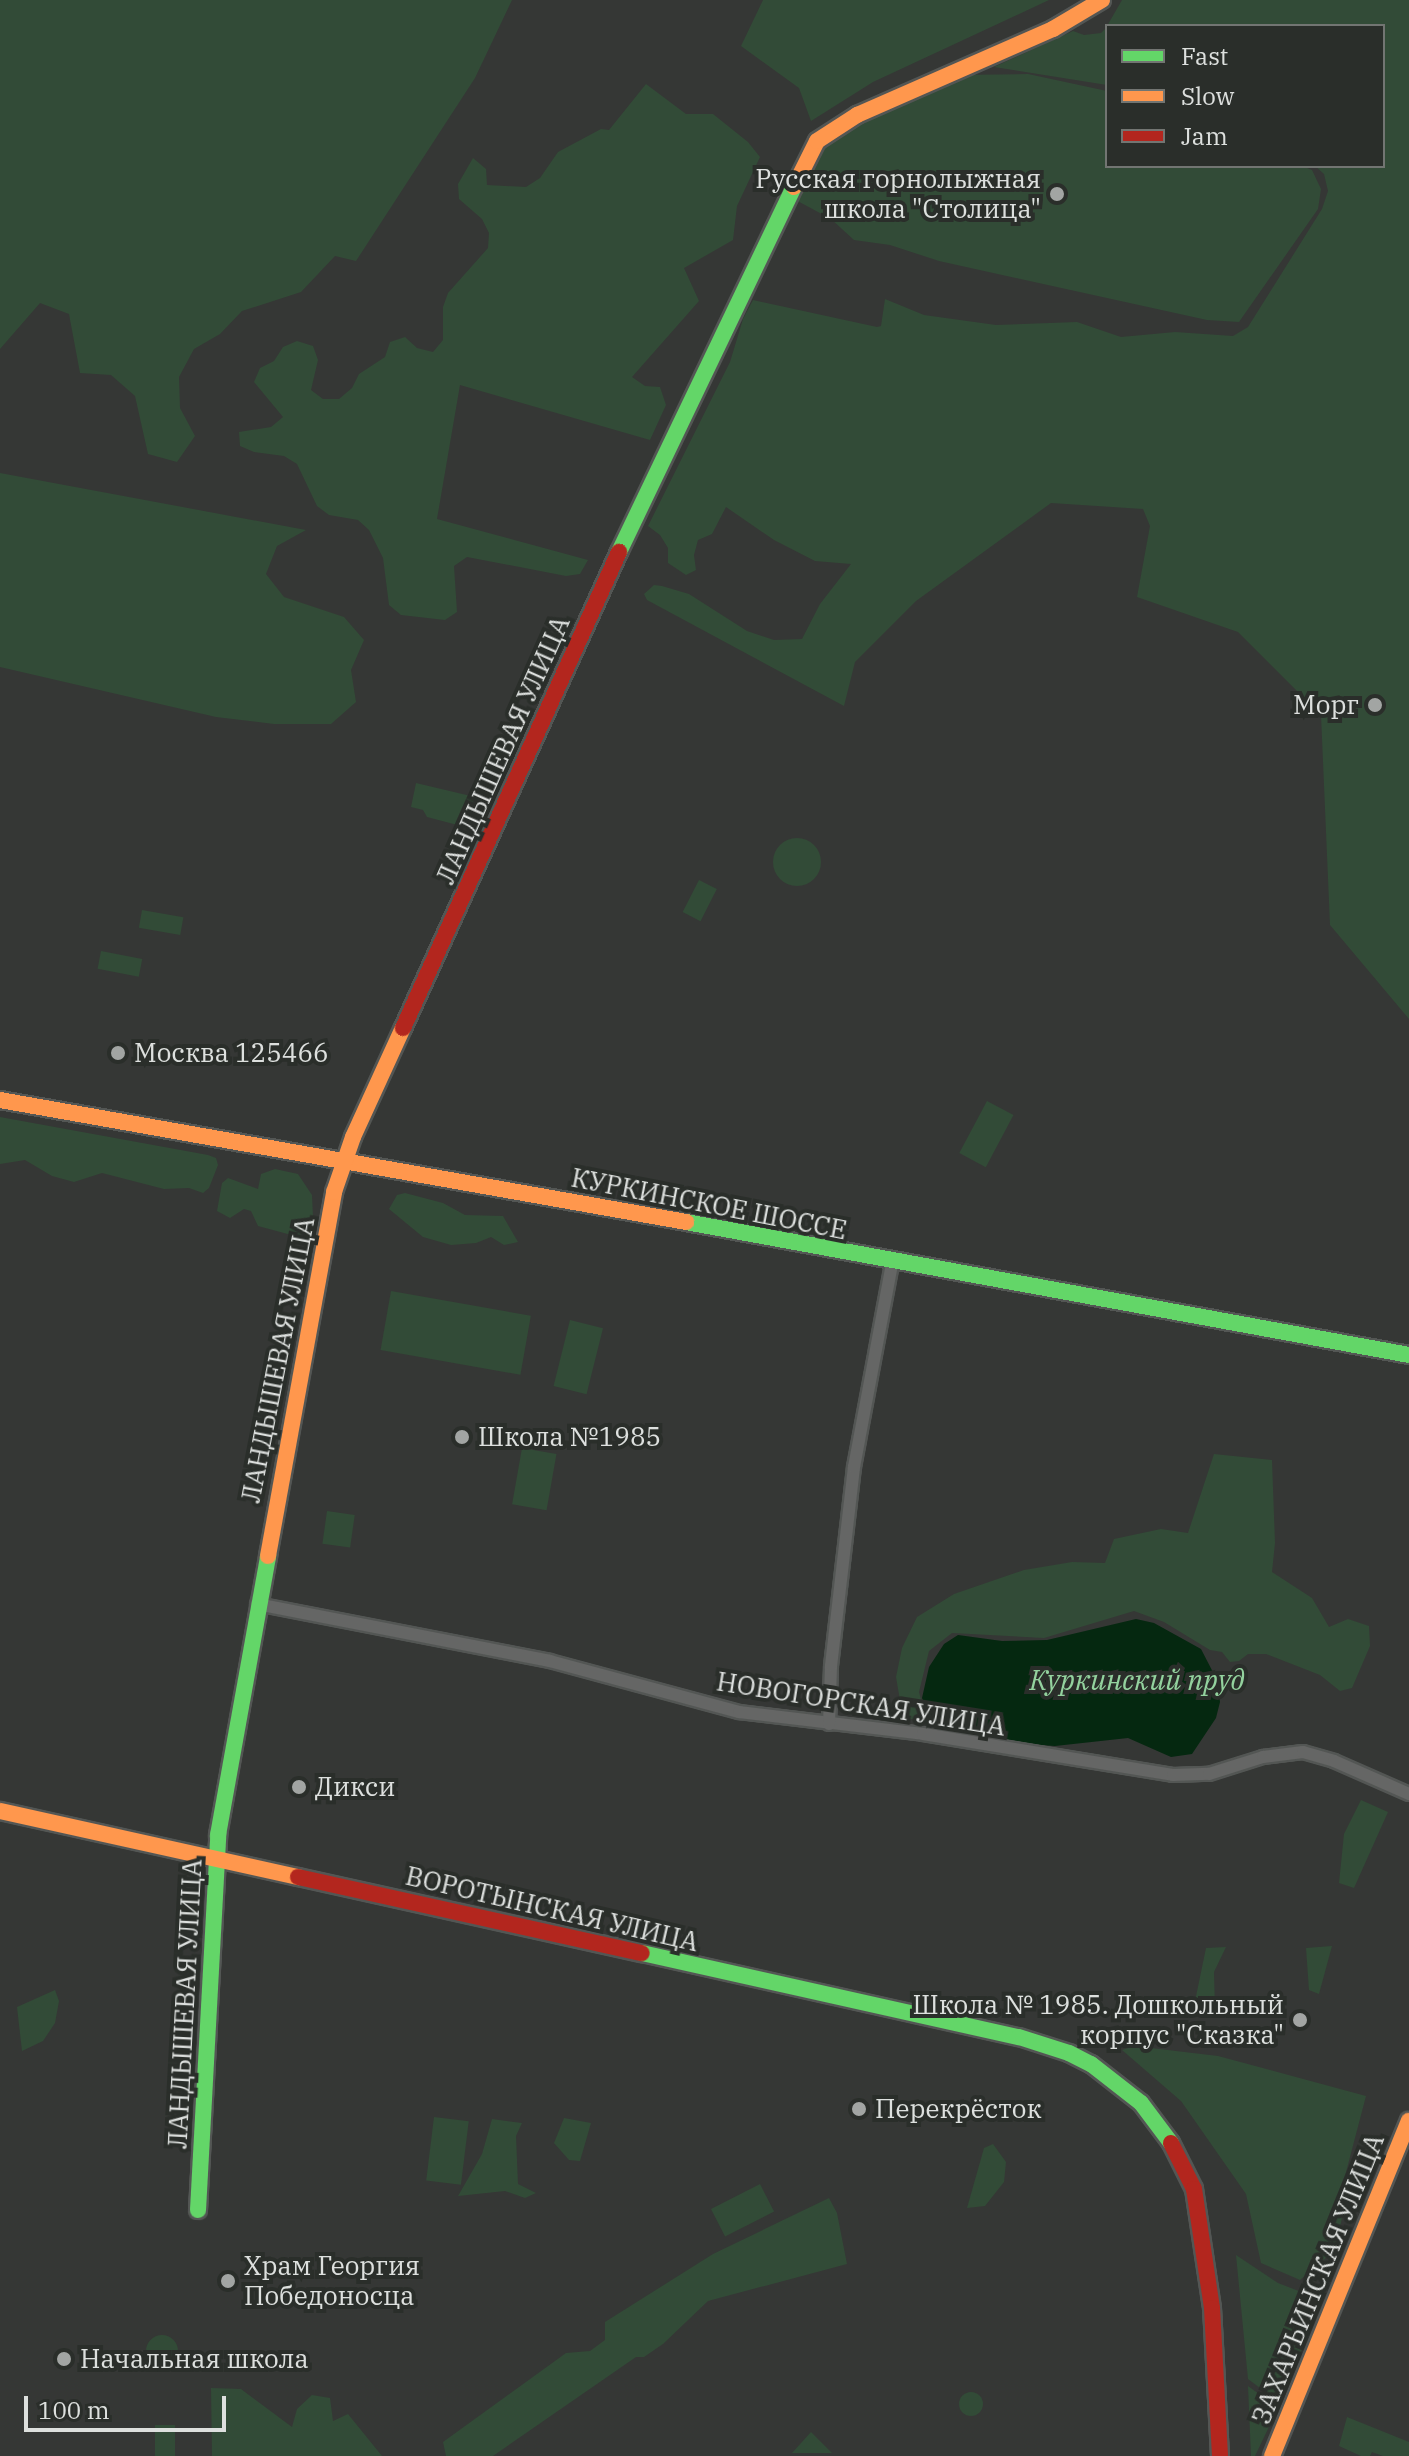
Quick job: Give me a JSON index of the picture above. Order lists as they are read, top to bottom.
{
  "streets": {
    "street": [
      "ЛАНДЫШЕВАЯ УЛИЦА",
      "КУРКИНСКОЕ ШОССЕ",
      "НОВОГОРСКАЯ УЛИЦА",
      "ВОРОТЫНСКАЯ УЛИЦА",
      "ЗАХАРЬИНСКАЯ УЛИЦА"
    ]
  },
  "crossings": [
    ["ЛАНДЫШЕВАЯ УЛИЦА", "КУРКИНСКОЕ ШОССЕ"],
    ["ЛАНДЫШЕВАЯ УЛИЦА", "НОВОГОРСКАЯ УЛИЦА"],
    ["ЛАНДЫШЕВАЯ УЛИЦА", "ВОРОТЫНСКАЯ УЛИЦА"],
    ["ВОРОТЫНСКАЯ УЛИЦА", "ЗАХАРЬИНСКАЯ УЛИЦА"]
  ],
  "water": ["Куркинский пруд"],
  "places": [
    "Русская горнолыжная школа \"Столица\"",
    "Морг",
    "Москва 125466",
    "Школа №1985",
    "Дикси",
    "Школа № 1985. Дошкольный корпус \"Сказка\"",
    "Перекрёсток",
    "Храм Георгия Победоносца",
    "Начальная школа"
  ],
  "legend": ["Fast", "Slow", "Jam"],
  "scale_bar": "100 m"
}
